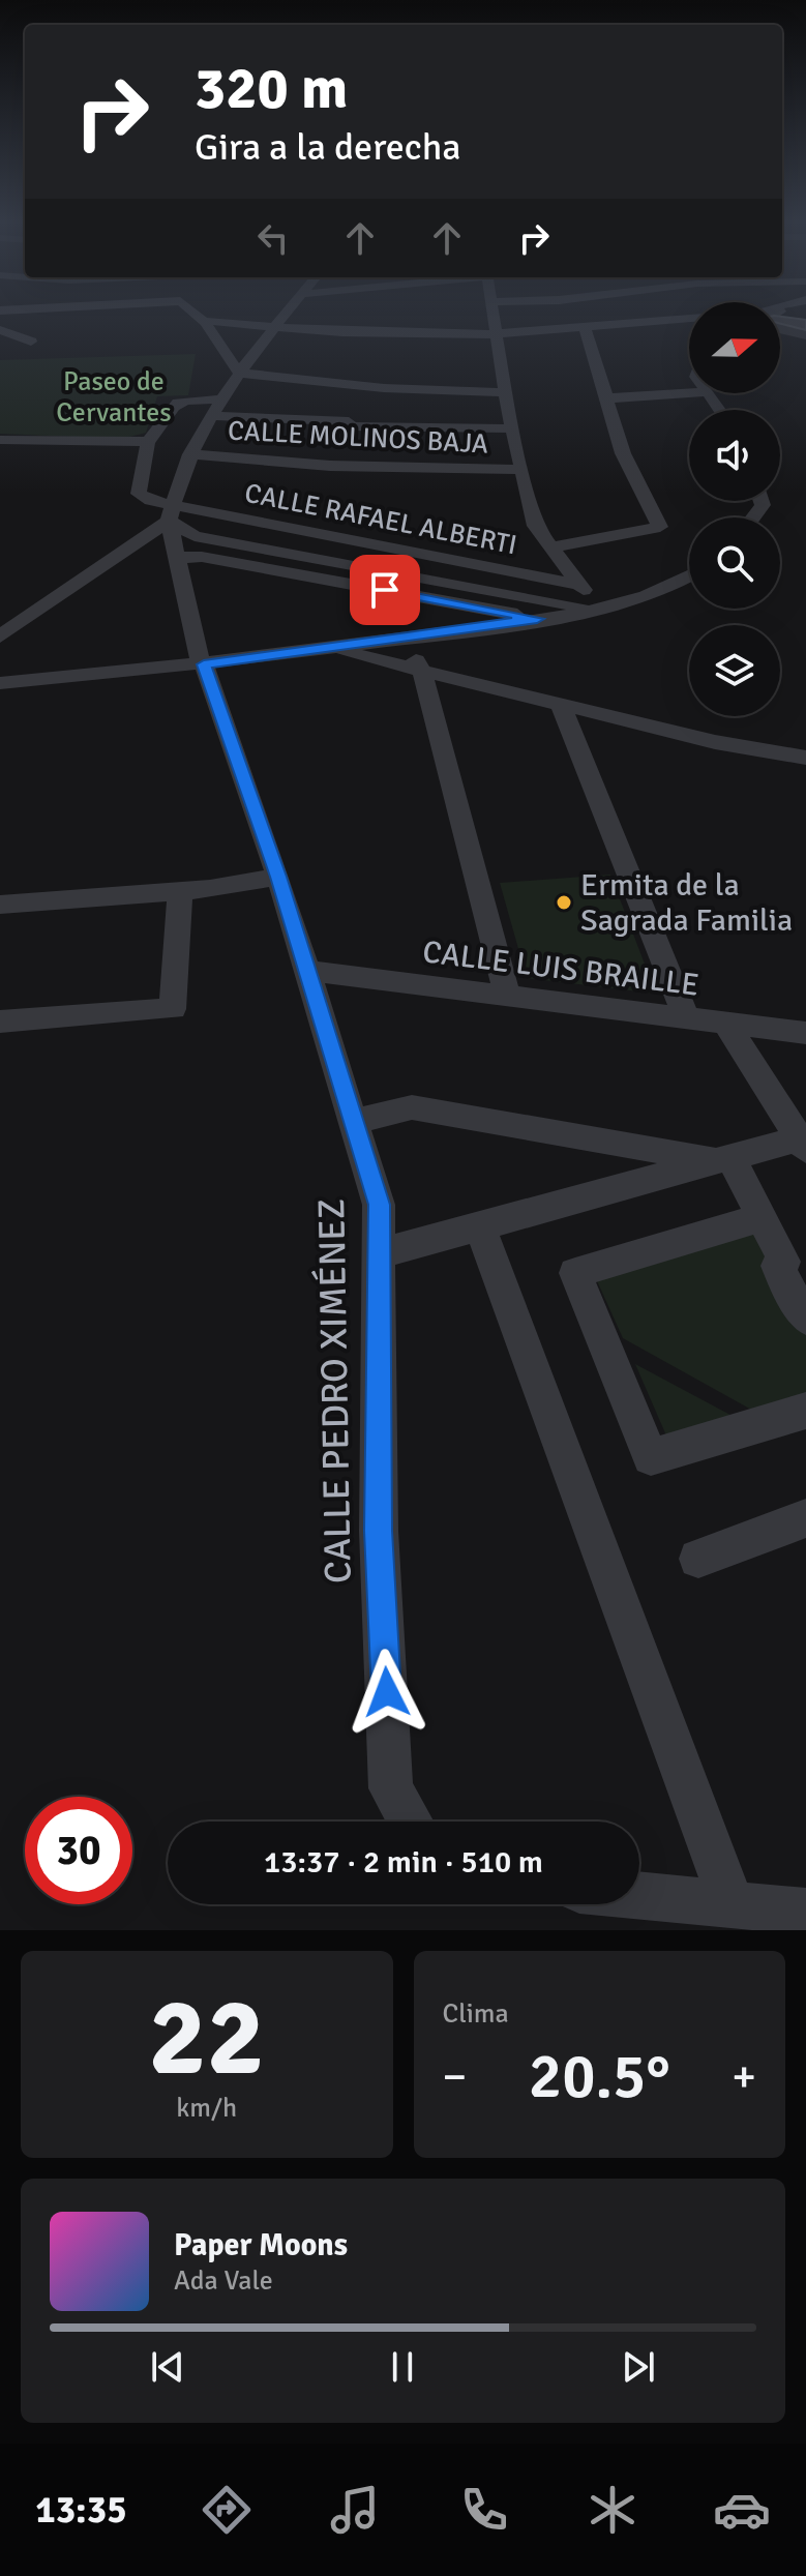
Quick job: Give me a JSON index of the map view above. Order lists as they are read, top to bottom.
{
  "streets": {
    "street": [
      "CALLE MOLINOS BAJA",
      "CALLE RAFAEL ALBERTI",
      "CALLE LUIS BRAILLE",
      "CALLE PEDRO XIMÉNEZ"
    ]
  },
  "crossings": [
    ["CALLE RAFAEL ALBERTI", "CALLE PEDRO XIMÉNEZ"],
    ["CALLE LUIS BRAILLE", "CALLE PEDRO XIMÉNEZ"]
  ],
  "parks": ["Paseo de Cervantes"],
  "places": ["Ermita de la Sagrada Familia"],
  "north": "right",
  "page": {
    "turn": ["320 m", "Gira a la derecha"],
    "limit": "30",
    "trip": "13:37 · 2 min · 510 m",
    "tile": [
      ["22", "km/h"],
      "Clima"
    ],
    "heat": ["−", "20.5°", "+"],
    "song": ["Paper Moons", "Ada Vale"],
    "tabs": "13:35"
  }
}
